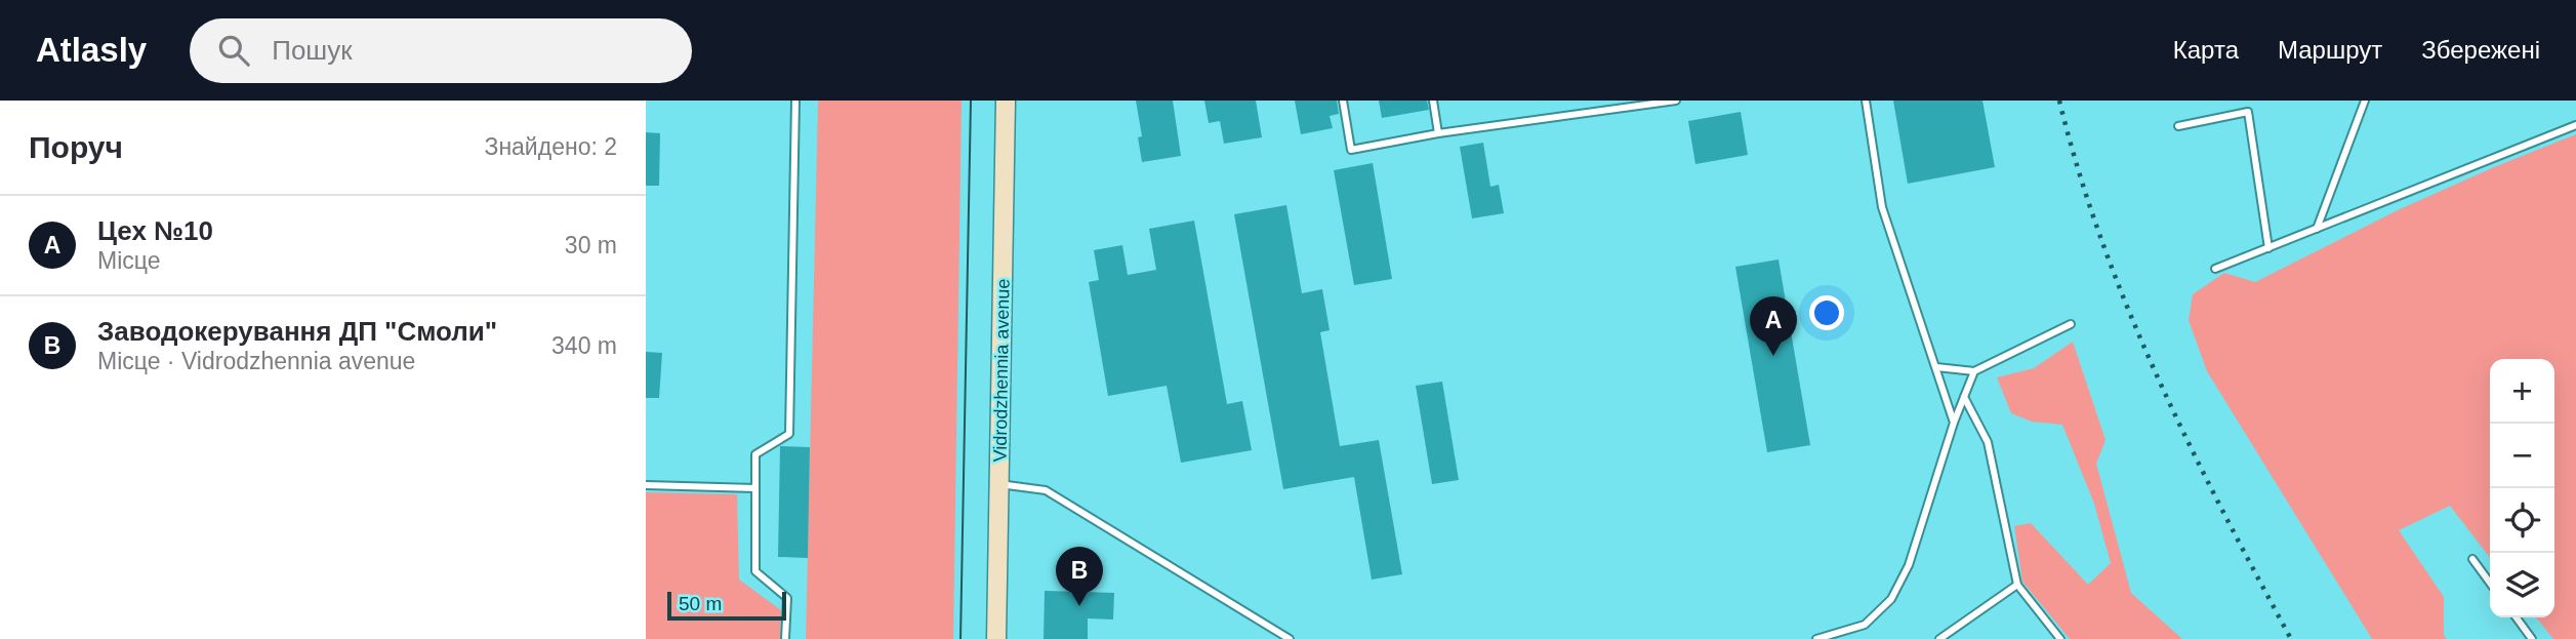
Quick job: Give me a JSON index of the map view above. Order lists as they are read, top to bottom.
{
  "streets": {
    "street": ["Vidrodzhennia avenue"]
  },
  "scale_bar": "50 m",
  "page": {
    "header": "Atlasly",
    "search": "Пошук",
    "nav": ["Карта", "Маршрут", "Збережені"],
    "heading": ["Поруч", "Знайдено: 2"],
    "list": [
      {
        "mark": "A",
        "name": "Цех №10",
        "note": "Місце",
        "value": "30 m"
      },
      {
        "mark": "B",
        "name": "Заводокерування ДП \"Смоли\"",
        "note": "Місце · Vidrodzhennia avenue",
        "value": "340 m"
      }
    ],
    "pins": ["A", "B"],
    "map_buttons": ["+", "−"],
    "scale": "50 m"
  }
}
